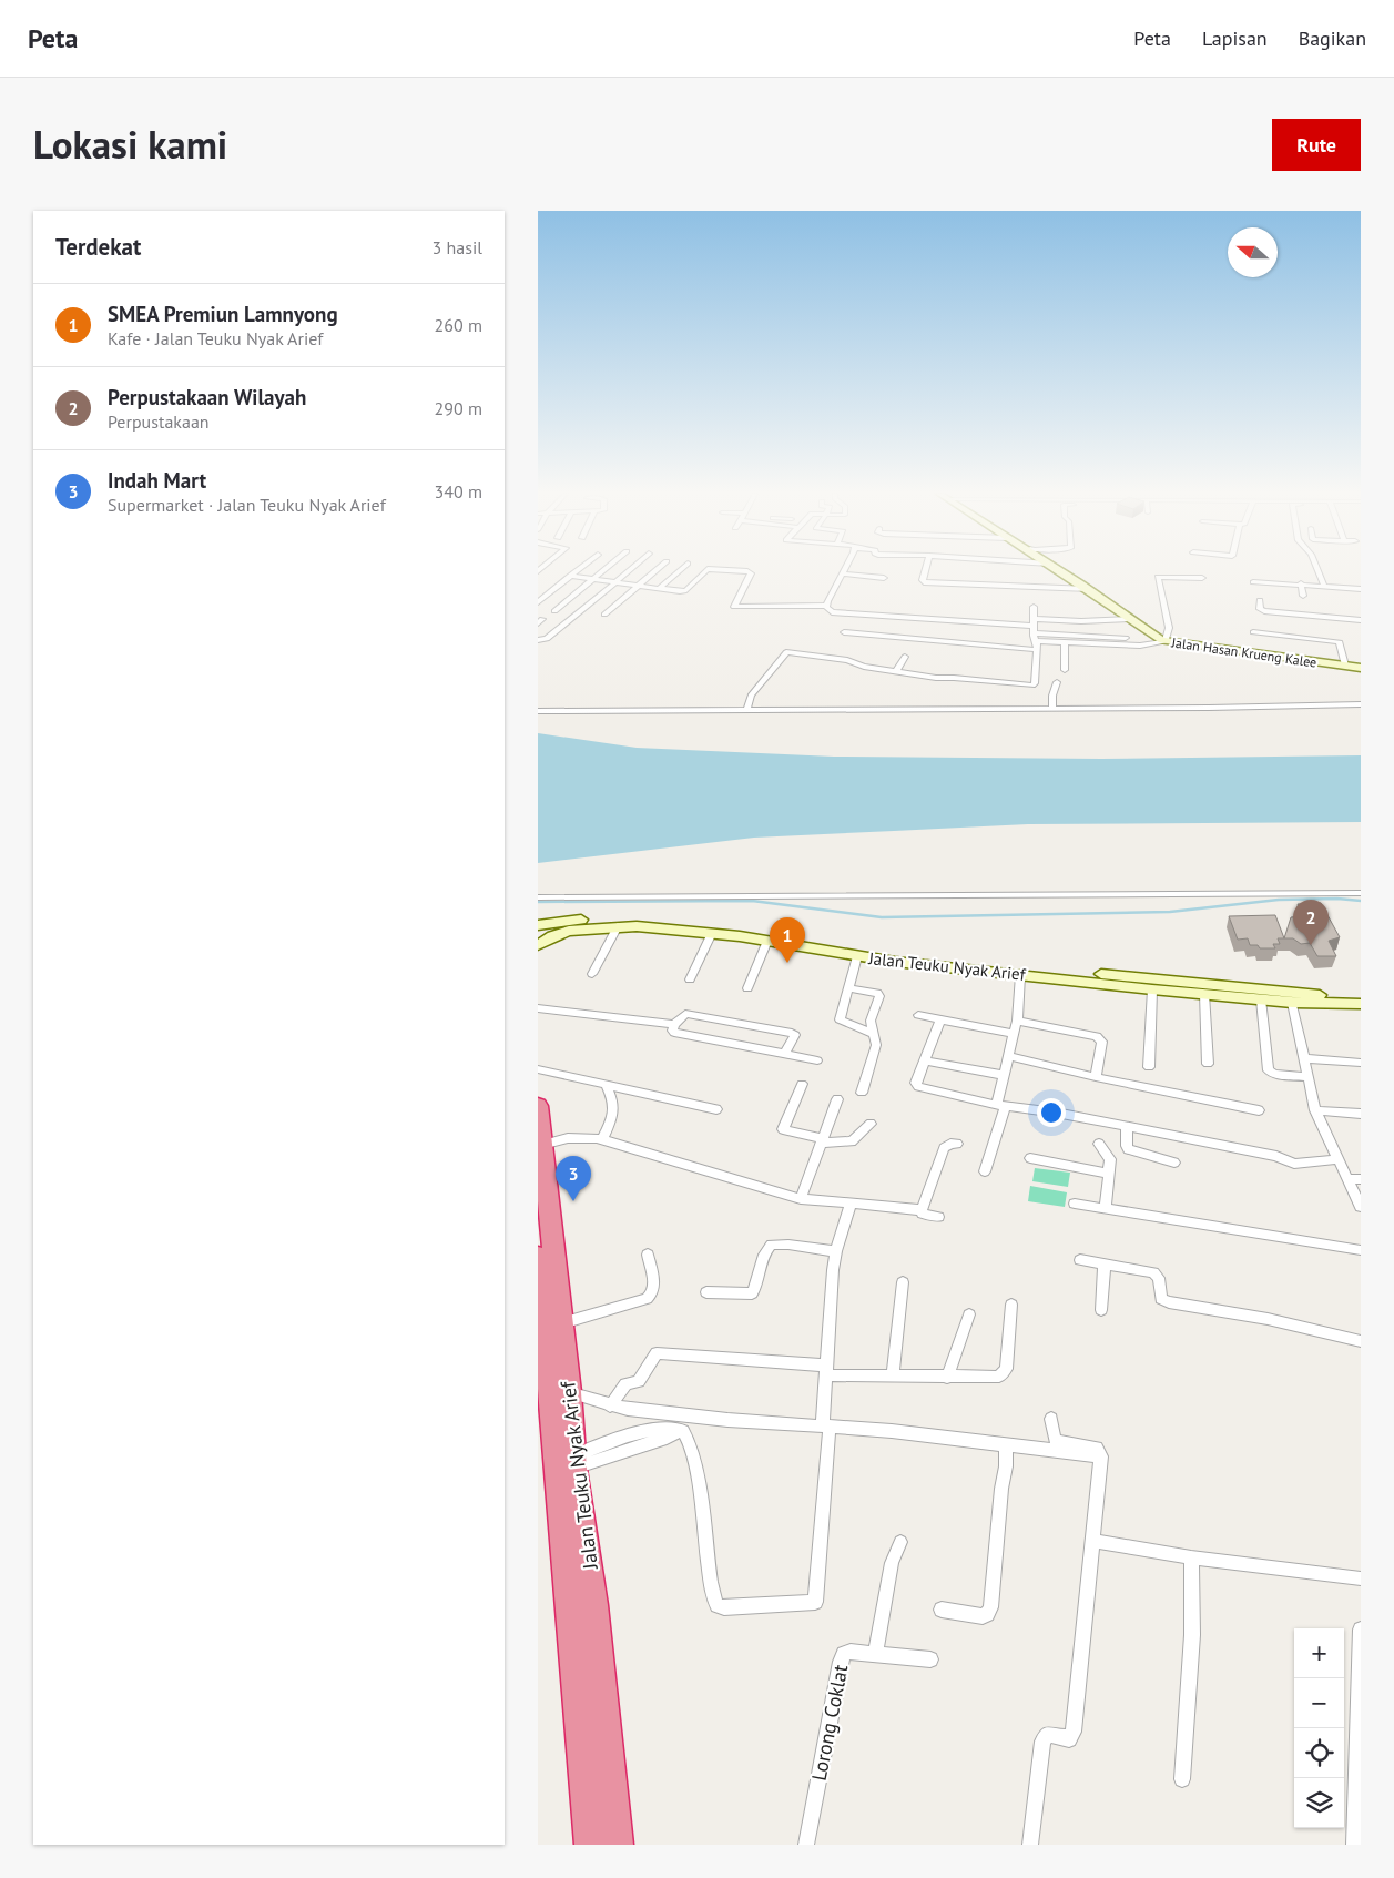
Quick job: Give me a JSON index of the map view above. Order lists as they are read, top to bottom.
{
  "streets": {
    "highway": ["Jalan Teuku Nyak Arief"],
    "main road": ["Jalan Hasan Krueng Kalee"],
    "street": ["Lorong Coklat"]
  },
  "north": "left",
  "page": {
    "header": "Peta",
    "nav": ["Peta", "Lapisan", "Bagikan"],
    "title": "Lokasi kami",
    "buttons": "Rute",
    "heading": ["Terdekat", "3 hasil"],
    "list": [
      {
        "mark": "1",
        "name": "SMEA Premiun Lamnyong",
        "note": "Kafe · Jalan Teuku Nyak Arief",
        "value": "260 m"
      },
      {
        "mark": "2",
        "name": "Perpustakaan Wilayah",
        "note": "Perpustakaan",
        "value": "290 m"
      },
      {
        "mark": "3",
        "name": "Indah Mart",
        "note": "Supermarket · Jalan Teuku Nyak Arief",
        "value": "340 m"
      }
    ],
    "pins": ["2", "1", "3"],
    "map_buttons": ["+", "−"]
  }
}
